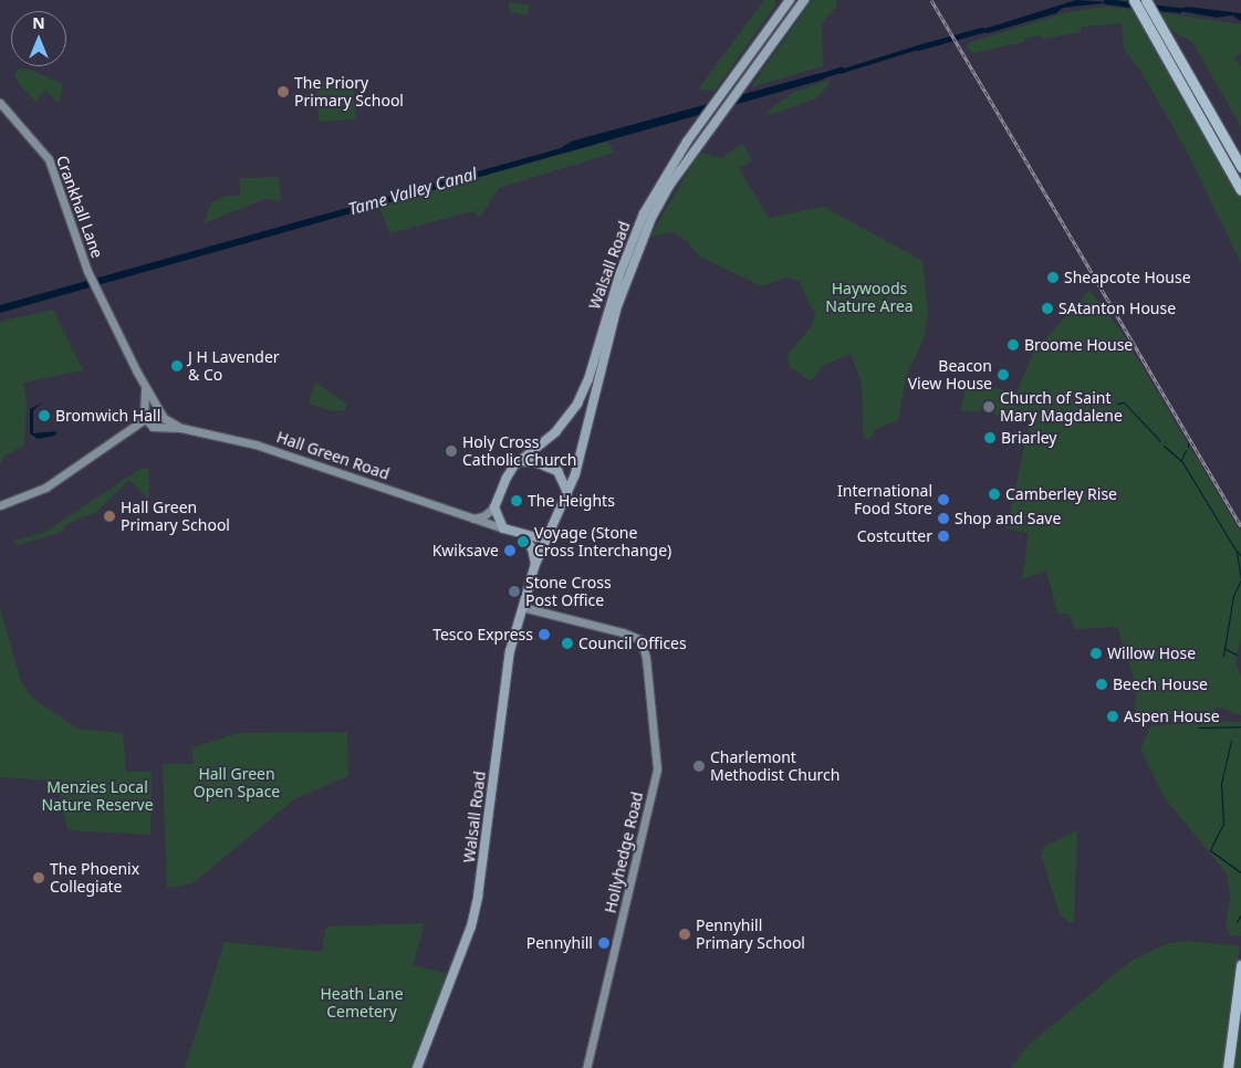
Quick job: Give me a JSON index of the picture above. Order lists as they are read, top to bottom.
{
  "streets": {
    "main road": ["Walsall Road"],
    "street": ["Crankhall Lane", "Hall Green Road", "Hollyhedge Road"]
  },
  "crossings": [
    ["Walsall Road", "Hall Green Road"]
  ],
  "water": ["Tame Valley Canal"],
  "parks": [
    "Haywoods Nature Area",
    "Hall Green Open Space",
    "Menzies Local Nature Reserve",
    "Heath Lane Cemetery"
  ],
  "places": [
    "The Priory Primary School",
    "Sheapcote House",
    "SAtanton House",
    "Broome House",
    "J H Lavender & Co",
    "Beacon View House",
    "Church of Saint Mary Magdalene",
    "Bromwich Hall",
    "Briarley",
    "Holy Cross Catholic Church",
    "Camberley Rise",
    "International Food Store",
    "The Heights",
    "Hall Green Primary School",
    "Shop and Save",
    "Costcutter",
    "Voyage (Stone Cross Interchange)",
    "Kwiksave",
    "Stone Cross Post Office",
    "Tesco Express",
    "Council Offices",
    "Willow Hose",
    "Beech House",
    "Aspen House",
    "Charlemont Methodist Church",
    "The Phoenix Collegiate",
    "Pennyhill Primary School",
    "Pennyhill"
  ],
  "north": "top"
}
